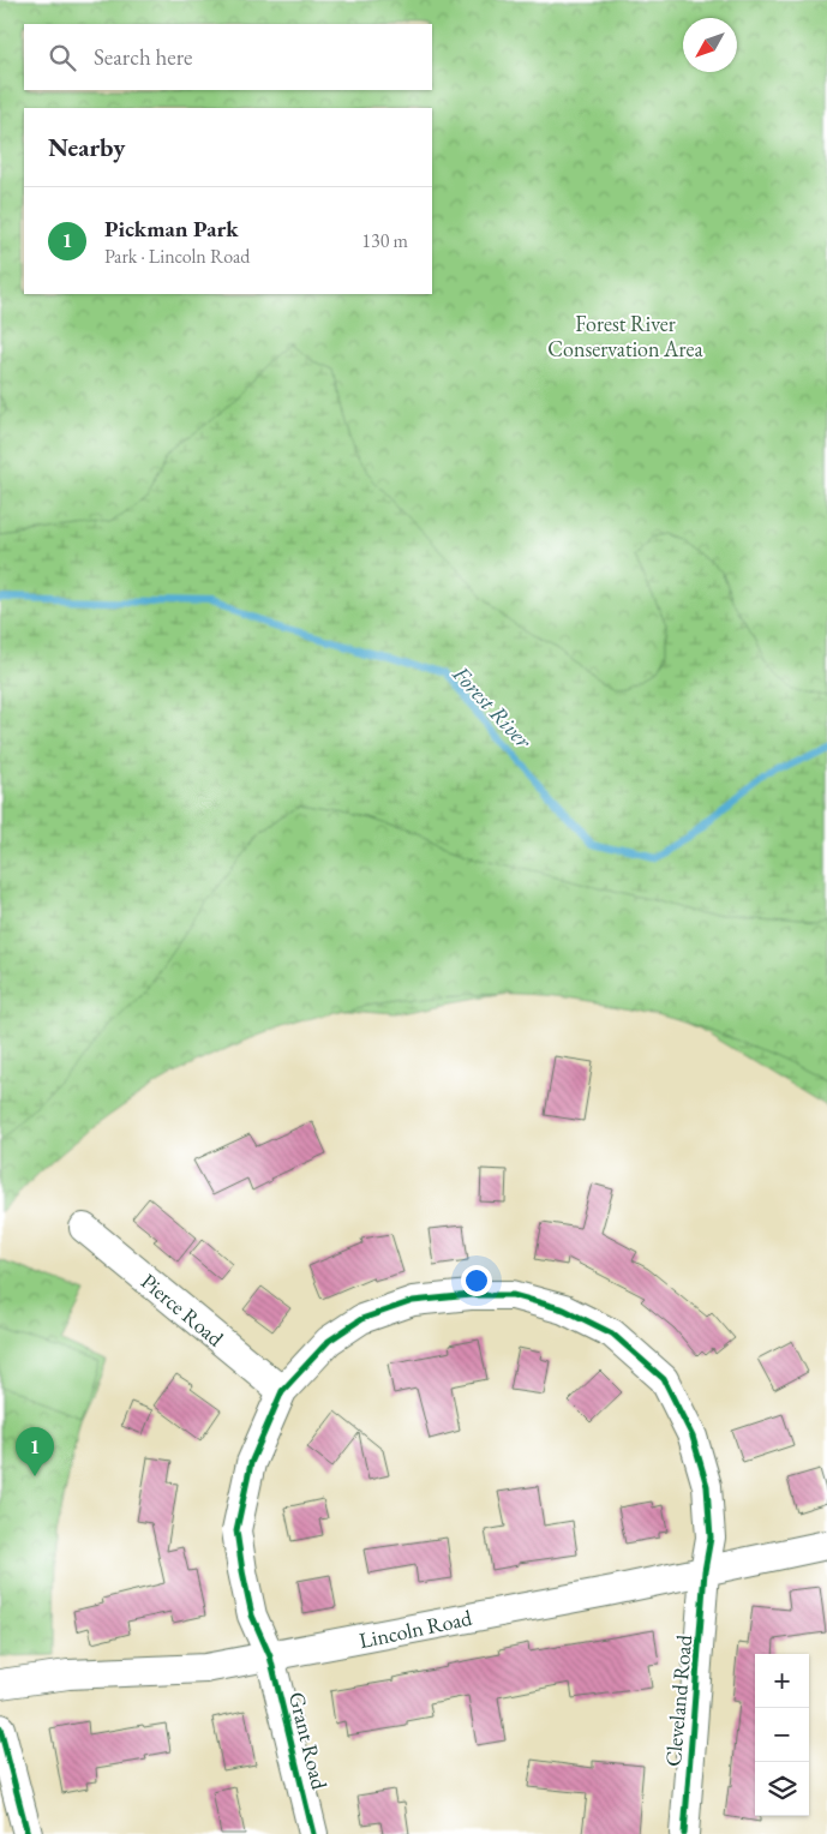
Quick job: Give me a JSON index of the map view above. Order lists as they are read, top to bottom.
{
  "streets": {
    "street": [
      "Pierce Road",
      "Lincoln Road",
      "Cleveland Road",
      "Grant Road"
    ]
  },
  "crossings": [
    ["Pierce Road", "Cleveland Road"],
    ["Pierce Road", "Grant Road"],
    ["Lincoln Road", "Cleveland Road"],
    ["Lincoln Road", "Grant Road"],
    ["Cleveland Road", "Grant Road"]
  ],
  "water": ["Forest River"],
  "parks": ["Forest River Conservation Area"],
  "north": "bottom left",
  "page": {
    "search": "Search here",
    "heading": "Nearby",
    "list": [
      {
        "mark": "1",
        "name": "Pickman Park",
        "note": "Park · Lincoln Road",
        "value": "130 m"
      }
    ],
    "pins": "1",
    "map_buttons": ["+", "−"]
  }
}
